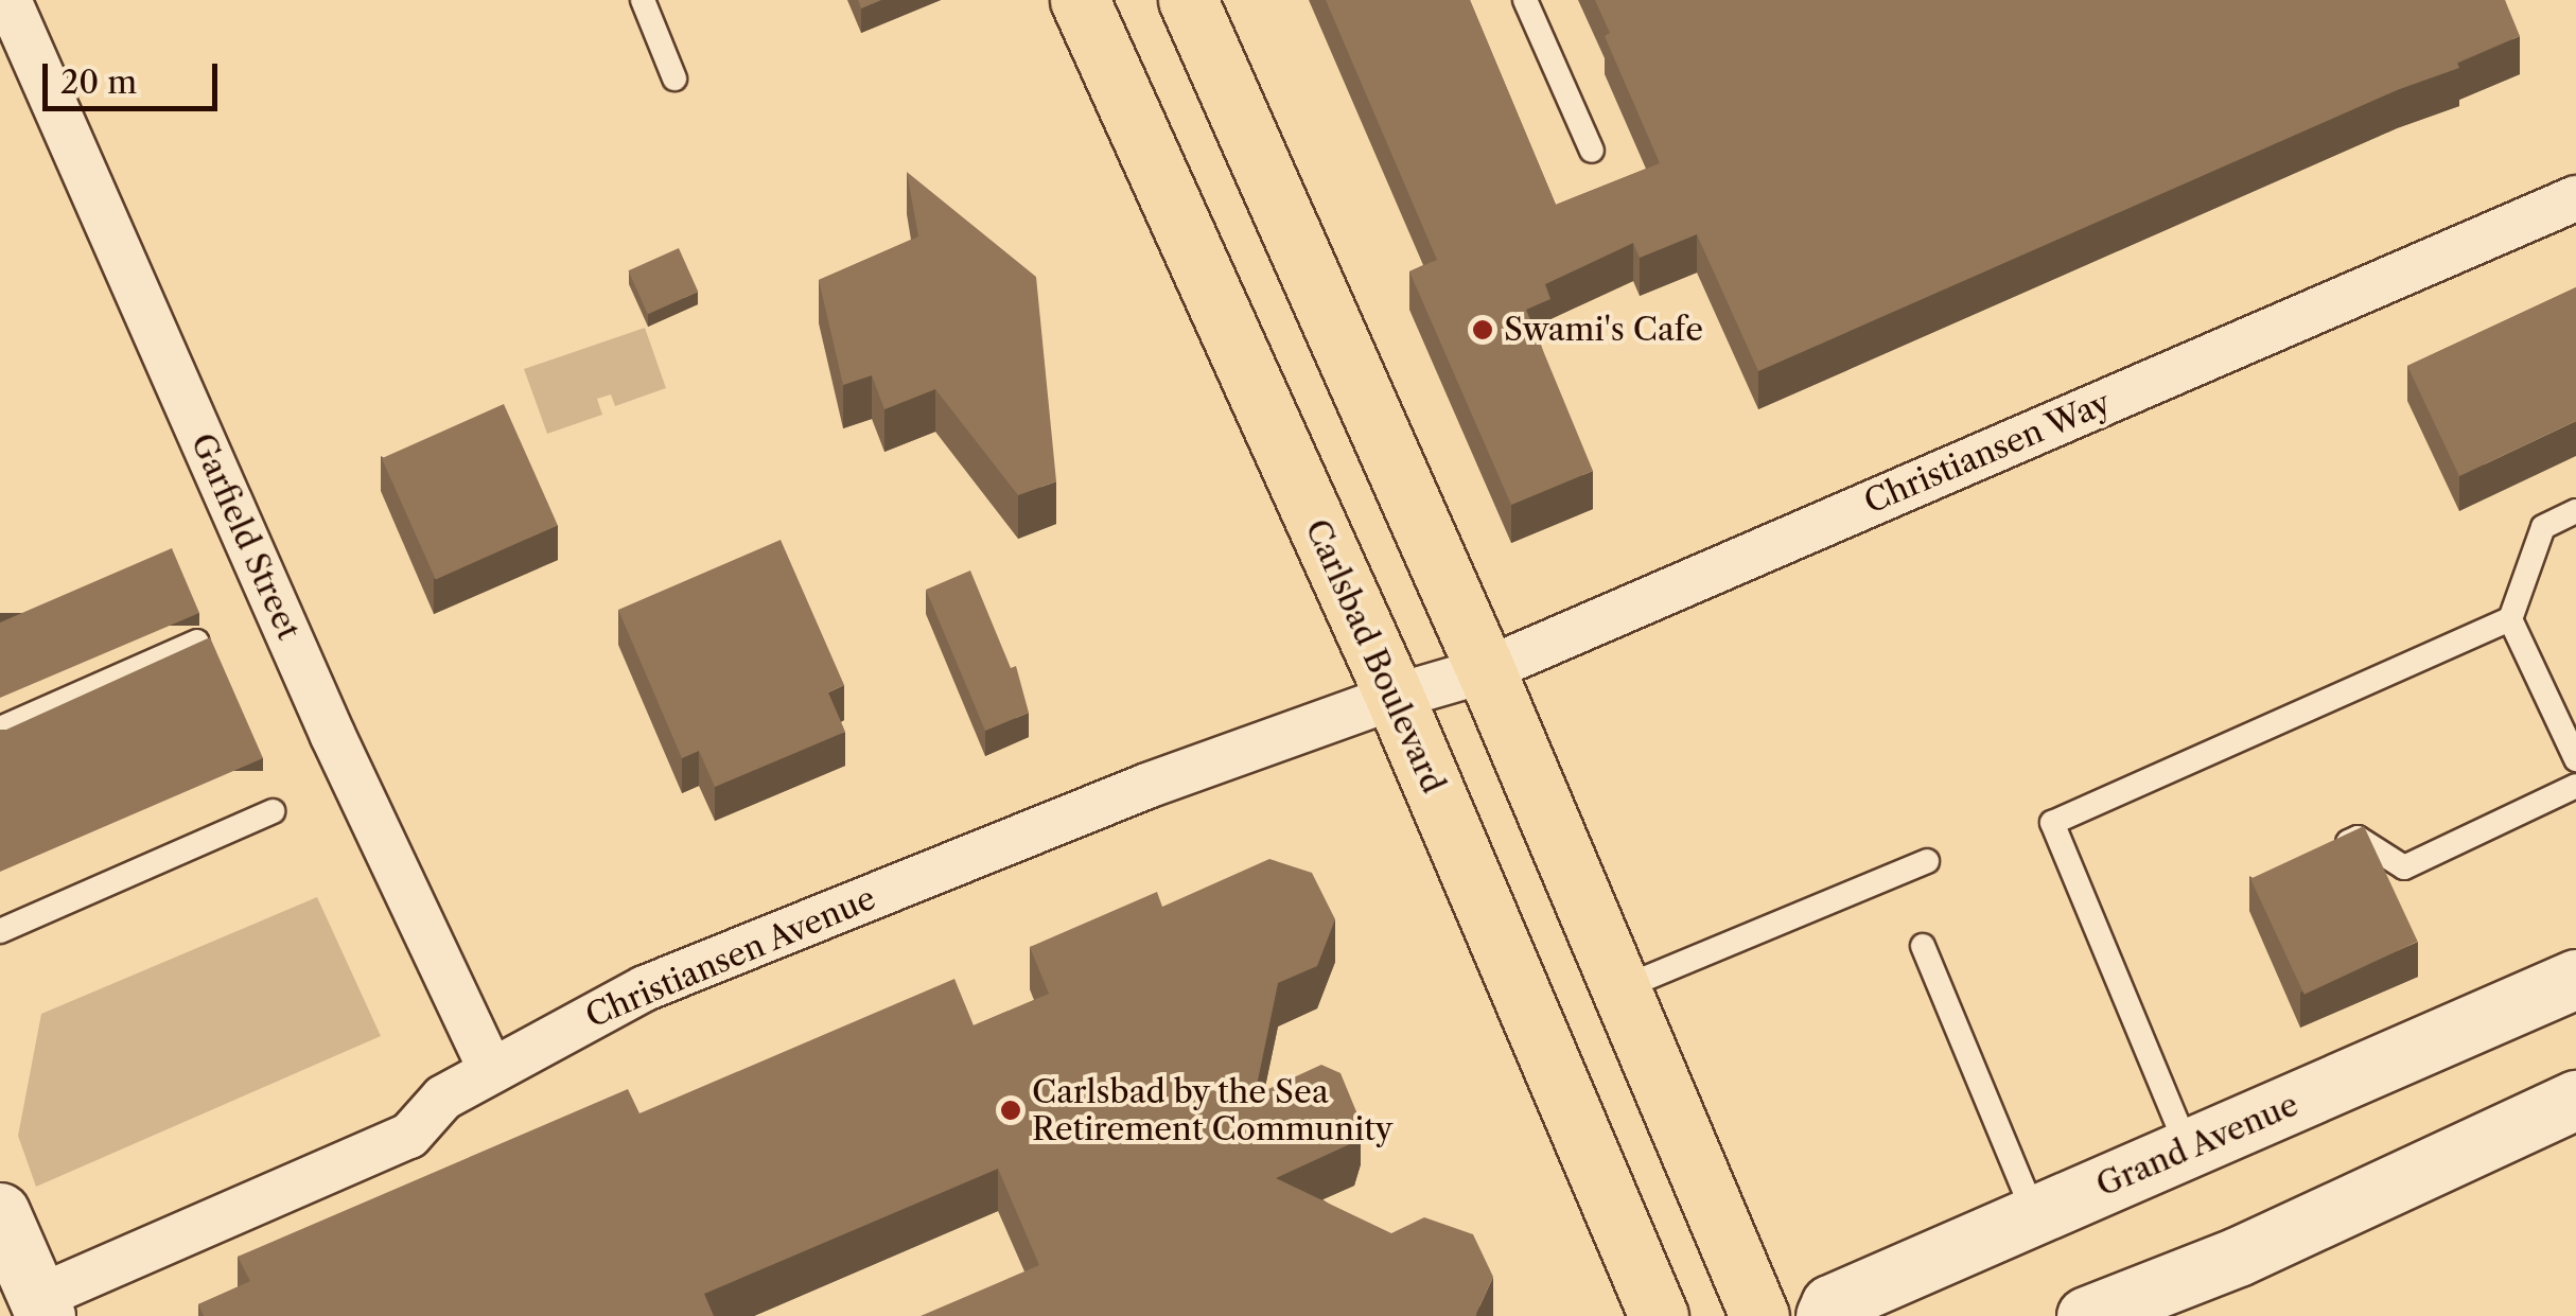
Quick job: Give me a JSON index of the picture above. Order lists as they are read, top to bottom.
{
  "streets": {
    "main road": ["Carlsbad Boulevard", "Grand Avenue"],
    "street": ["Christiansen Way", "Garfield Street", "Christiansen Avenue"]
  },
  "crossings": [
    ["Christiansen Way", "Carlsbad Boulevard"],
    ["Christiansen Way", "Christiansen Avenue"],
    ["Garfield Street", "Christiansen Avenue"],
    ["Carlsbad Boulevard", "Christiansen Avenue"]
  ],
  "places": ["Swami's Cafe", "Carlsbad by the Sea Retirement Community"],
  "scale_bar": "20 m"
}
